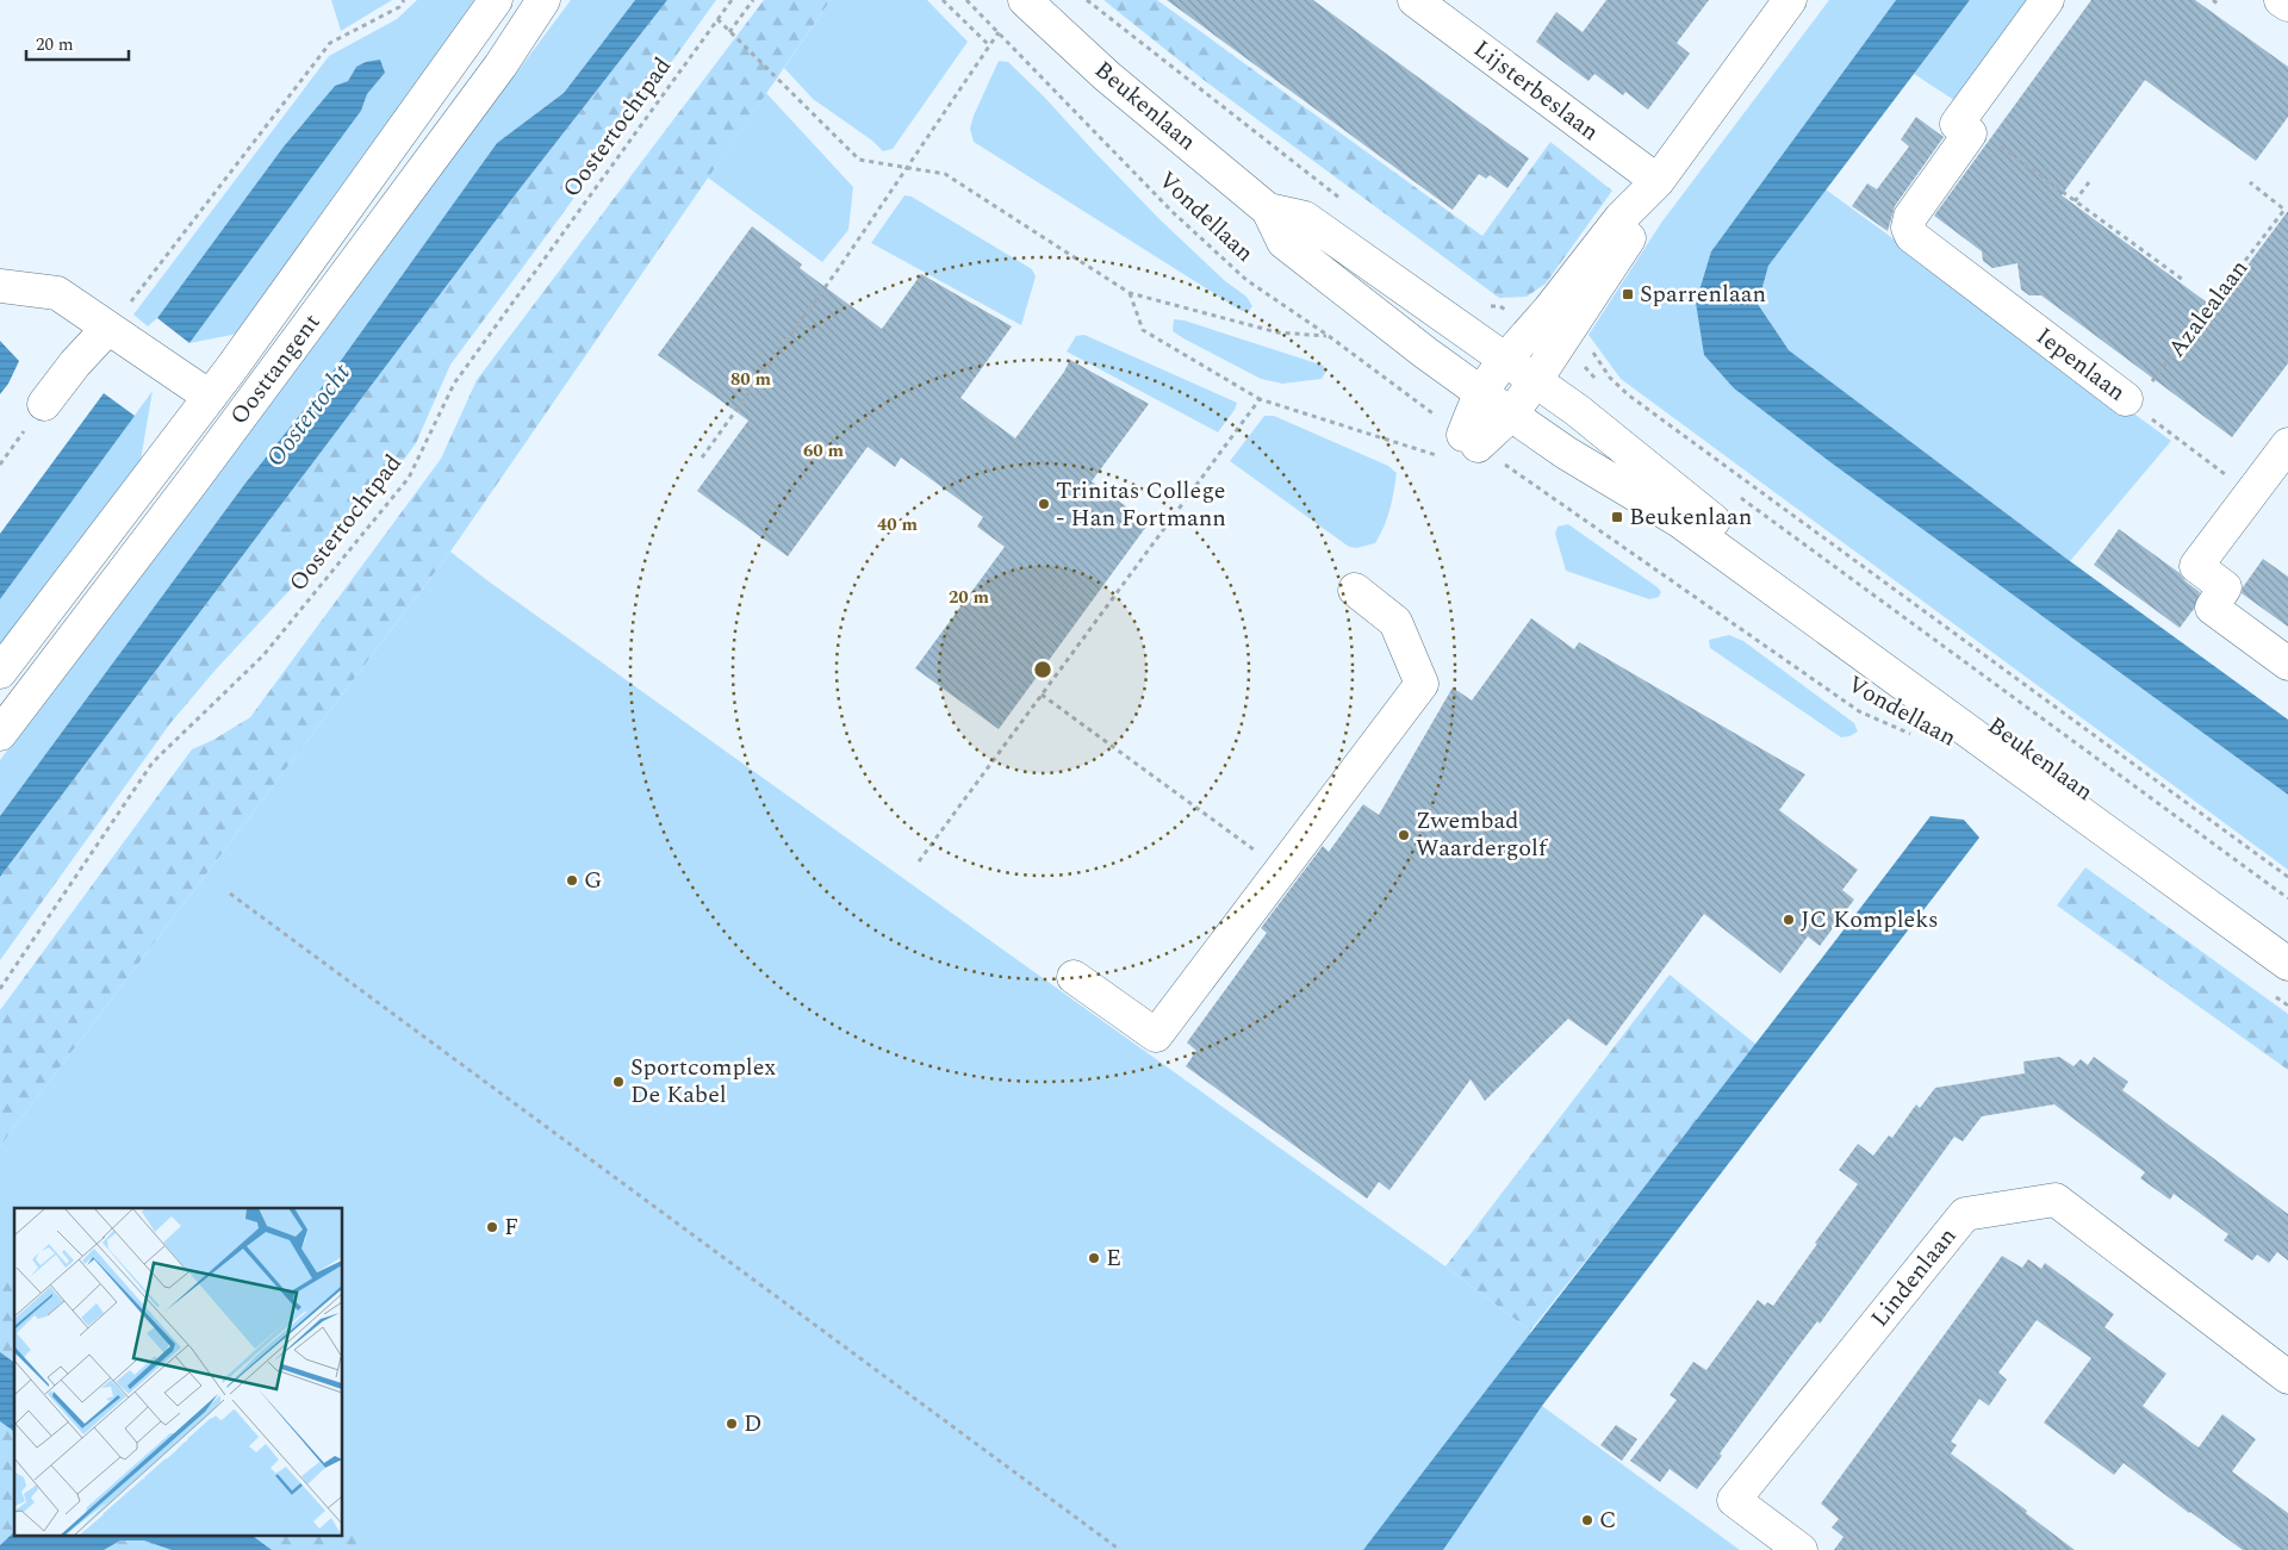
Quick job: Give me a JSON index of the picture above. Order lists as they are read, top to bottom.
{
  "streets": {
    "street": [
      "Lijsterbeslaan",
      "Beukenlaan",
      "Iepenlaan",
      "Oosttangent",
      "Lindenlaan"
    ],
    "path": ["Oostertochtpad", "Vondellaan", "Azalealaan"]
  },
  "crossings": [
    ["Azalealaan", "Iepenlaan"]
  ],
  "water": ["Oostertocht"],
  "places": {
    "transit": ["Sparrenlaan", "Beukenlaan"],
    "other": [
      "Trinitas College - Han Fortmann",
      "Zwembad Waardergolf",
      "G",
      "JC Kompleks",
      "Sportcomplex De Kabel",
      "F",
      "E",
      "D",
      "C"
    ]
  },
  "scale_bar": "20 m",
  "rings": [
    "80 m",
    "60 m",
    "40 m",
    "20 m"
  ]
}
